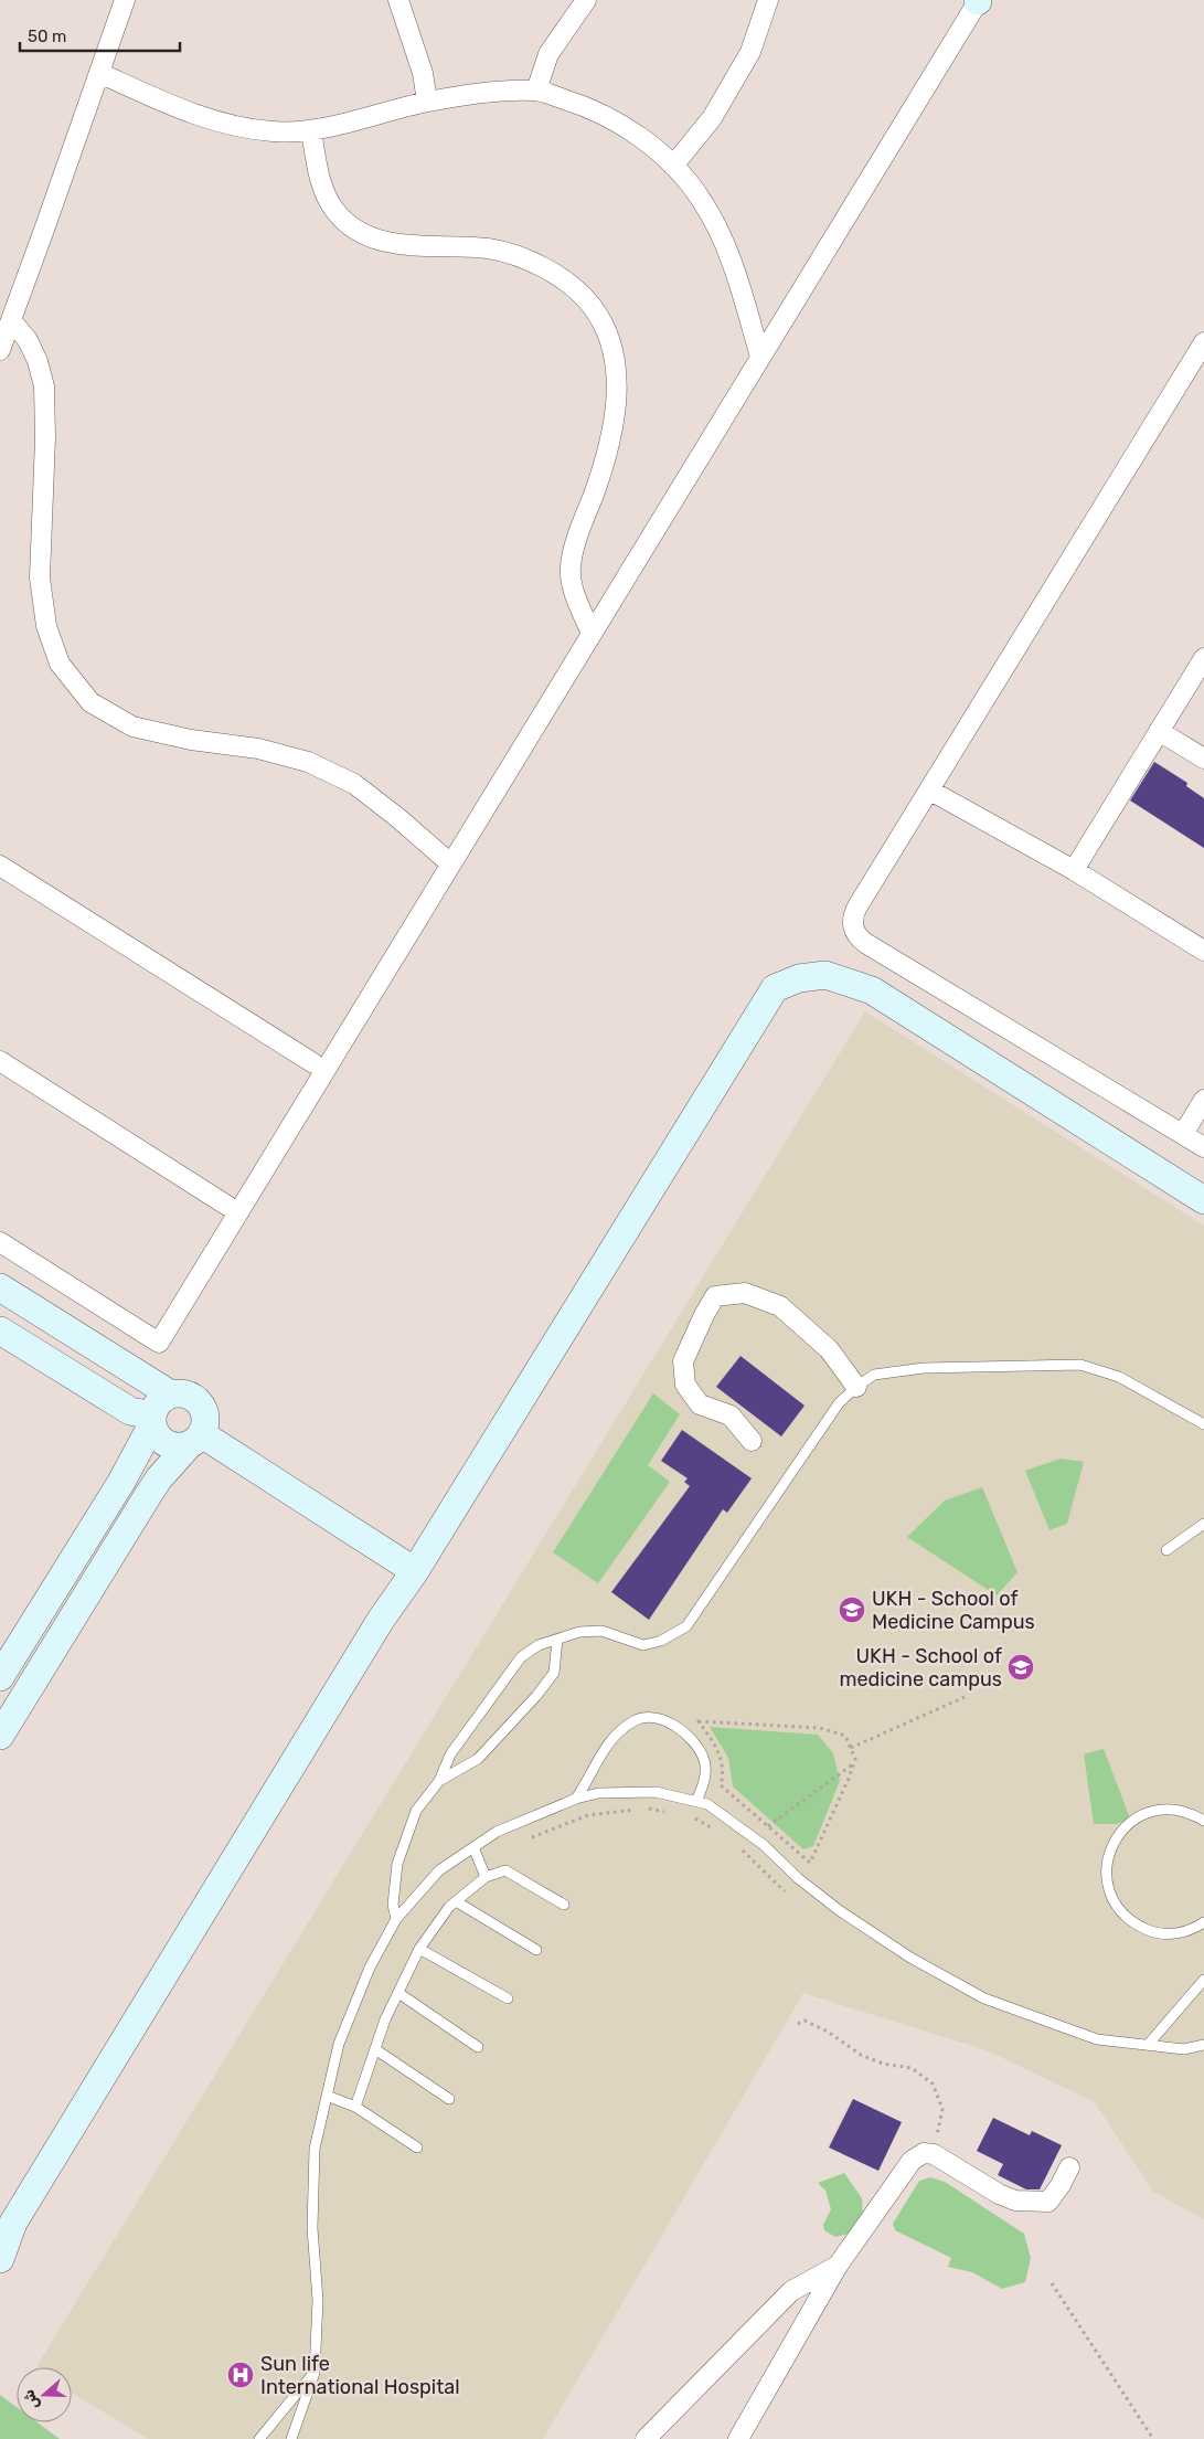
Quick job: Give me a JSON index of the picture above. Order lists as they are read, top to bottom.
{
  "places": {
    "school or university": ["UKH - School of Medicine Campus", "UKH - School of medicine campus"],
    "hospital": ["Sun life International Hospital"]
  },
  "scale_bar": "50 m",
  "north": "left"
}
